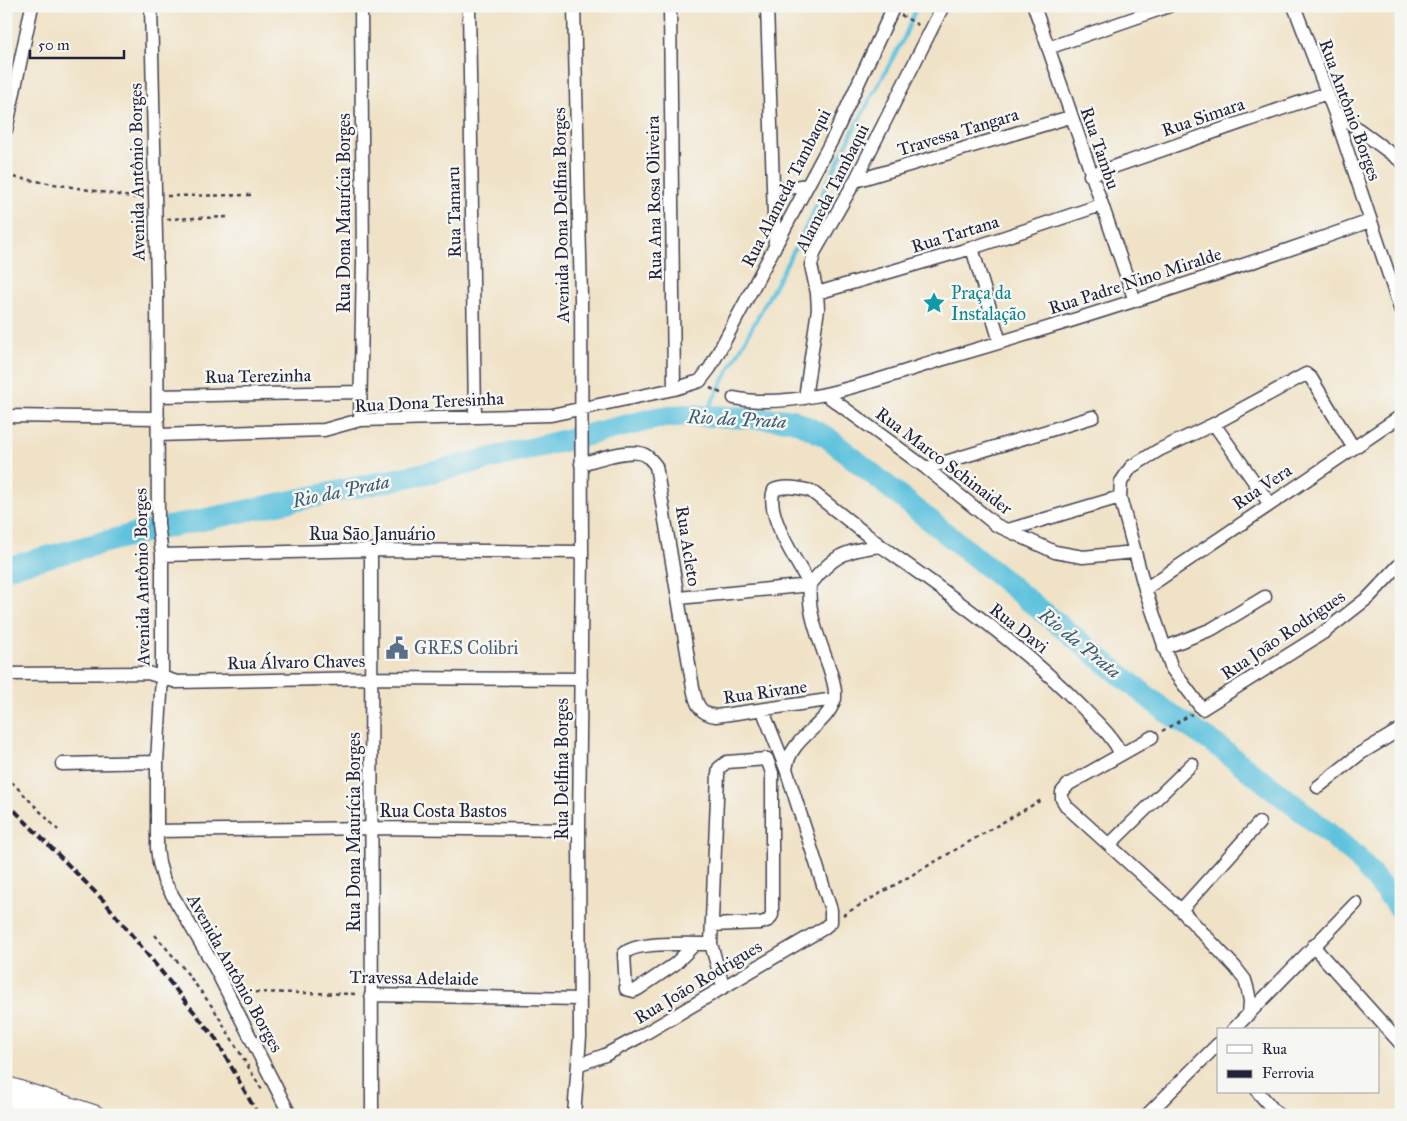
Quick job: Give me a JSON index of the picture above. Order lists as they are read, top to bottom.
{
  "streets": {
    "street": [
      "Rua Antônio Borges",
      "Rua Simara",
      "Travessa Tangara",
      "Rua Tambu",
      "Avenida Antônio Borges",
      "Rua Alameda Tambaqui",
      "Alameda Tambaqui",
      "Rua Ana Rosa Oliveira",
      "Rua Tamaru",
      "Rua Dona Maurícia Borges",
      "Avenida Dona Delfina Borges",
      "Rua Tartana",
      "Rua Padre Nino Miralde",
      "Rua Terezinha",
      "Rua Dona Teresinha",
      "Rua Marco Schinaider",
      "Rua Vera",
      "Rua Sāo Januário",
      "Rua Acleto",
      "Rua Davi",
      "Rua Joāo Rodrigues",
      "Rua Álvaro Chaves",
      "Rua Rivane",
      "Rua Delfina Borges",
      "Rua Costa Bastos",
      "Travessa Adelaide",
      "Rua João Rodrigues"
    ]
  },
  "crossings": [
    ["Rua Antônio Borges", "Rua Simara"],
    ["Rua Antônio Borges", "Rua Padre Nino Miralde"],
    ["Rua Simara", "Rua Tambu"],
    ["Travessa Tangara", "Rua Tambu"],
    ["Travessa Tangara", "Alameda Tambaqui"],
    ["Rua Tambu", "Rua Tartana"],
    ["Rua Tambu", "Rua Padre Nino Miralde"],
    ["Avenida Antônio Borges", "Rua Terezinha"],
    ["Avenida Antônio Borges", "Rua Dona Teresinha"],
    ["Avenida Antônio Borges", "Rua Sāo Januário"],
    ["Avenida Antônio Borges", "Rua Álvaro Chaves"],
    ["Avenida Antônio Borges", "Rua Costa Bastos"],
    ["Rua Alameda Tambaqui", "Rua Dona Teresinha"],
    ["Alameda Tambaqui", "Rua Tartana"],
    ["Alameda Tambaqui", "Rua Padre Nino Miralde"],
    ["Rua Ana Rosa Oliveira", "Rua Dona Teresinha"],
    ["Rua Tamaru", "Rua Dona Teresinha"],
    ["Rua Dona Maurícia Borges", "Rua Terezinha"],
    ["Rua Dona Maurícia Borges", "Rua Dona Teresinha"],
    ["Rua Dona Maurícia Borges", "Rua Sāo Januário"],
    ["Rua Dona Maurícia Borges", "Rua Álvaro Chaves"],
    ["Rua Dona Maurícia Borges", "Rua Costa Bastos"],
    ["Rua Dona Maurícia Borges", "Travessa Adelaide"],
    ["Avenida Dona Delfina Borges", "Rua Dona Teresinha"],
    ["Avenida Dona Delfina Borges", "Rua Delfina Borges"],
    ["Rua Padre Nino Miralde", "Rua Marco Schinaider"],
    ["Rua Sāo Januário", "Rua Delfina Borges"],
    ["Rua Acleto", "Rua Rivane"],
    ["Rua Acleto", "Rua Delfina Borges"],
    ["Rua Davi", "Rua Rivane"],
    ["Rua Álvaro Chaves", "Rua Delfina Borges"],
    ["Rua Delfina Borges", "Rua Costa Bastos"],
    ["Rua Delfina Borges", "Travessa Adelaide"],
    ["Rua Delfina Borges", "Rua João Rodrigues"]
  ],
  "water": ["Rio da Prata"],
  "places": {
    "place": ["Praça da Instalação"],
    "public building": ["GRES Colibri"]
  },
  "legend": ["Rua", "Ferrovia"],
  "scale_bar": "50 m"
}
